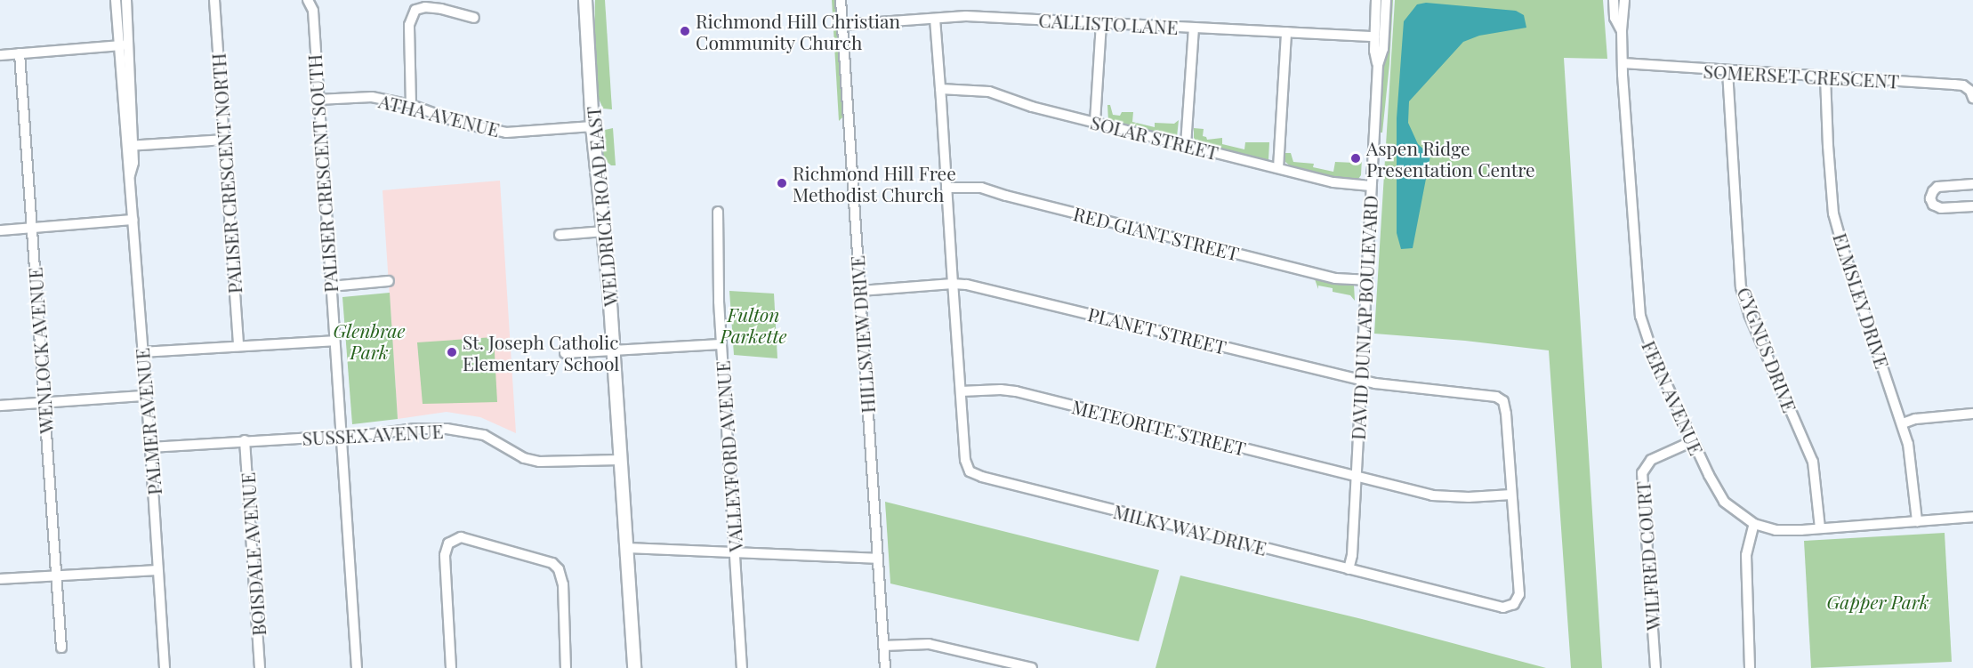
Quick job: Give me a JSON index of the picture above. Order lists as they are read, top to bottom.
{
  "streets": {
    "street": [
      "CALLISTO LANE",
      "SOMERSET CRESCENT",
      "ATHA AVENUE",
      "SOLAR STREET",
      "PALISER CRESCENT NORTH",
      "PALISER CRESCENT SOUTH",
      "WELDRICK ROAD EAST",
      "RED GIANT STREET",
      "ELMSLEY DRIVE",
      "DAVID DUNLAP BOULEVARD",
      "PLANET STREET",
      "HILLSVIEW DRIVE",
      "CYGNUS DRIVE",
      "WENLOCK AVENUE",
      "FERN AVENUE",
      "PALMER AVENUE",
      "METEORITE STREET",
      "SUSSEX AVENUE",
      "VALLEYFORD AVENUE",
      "MILKY WAY DRIVE",
      "BOISDALE AVENUE",
      "WILFRED COURT"
    ]
  },
  "crossings": [
    ["CALLISTO LANE", "DAVID DUNLAP BOULEVARD"],
    ["CALLISTO LANE", "HILLSVIEW DRIVE"],
    ["CALLISTO LANE", "MILKY WAY DRIVE"],
    ["SOMERSET CRESCENT", "ELMSLEY DRIVE"],
    ["SOMERSET CRESCENT", "CYGNUS DRIVE"],
    ["SOMERSET CRESCENT", "FERN AVENUE"],
    ["ATHA AVENUE", "PALISER CRESCENT SOUTH"],
    ["ATHA AVENUE", "WELDRICK ROAD EAST"],
    ["SOLAR STREET", "DAVID DUNLAP BOULEVARD"],
    ["SOLAR STREET", "MILKY WAY DRIVE"],
    ["PALISER CRESCENT SOUTH", "SUSSEX AVENUE"],
    ["WELDRICK ROAD EAST", "SUSSEX AVENUE"],
    ["RED GIANT STREET", "DAVID DUNLAP BOULEVARD"],
    ["RED GIANT STREET", "MILKY WAY DRIVE"],
    ["ELMSLEY DRIVE", "FERN AVENUE"],
    ["DAVID DUNLAP BOULEVARD", "PLANET STREET"],
    ["DAVID DUNLAP BOULEVARD", "METEORITE STREET"],
    ["DAVID DUNLAP BOULEVARD", "MILKY WAY DRIVE"],
    ["PLANET STREET", "HILLSVIEW DRIVE"],
    ["PLANET STREET", "MILKY WAY DRIVE"],
    ["CYGNUS DRIVE", "FERN AVENUE"],
    ["FERN AVENUE", "WILFRED COURT"],
    ["PALMER AVENUE", "SUSSEX AVENUE"],
    ["METEORITE STREET", "MILKY WAY DRIVE"],
    ["SUSSEX AVENUE", "BOISDALE AVENUE"]
  ],
  "parks": ["Fulton Parkette", "Glenbrae Park", "Gapper Park"],
  "places": [
    "Richmond Hill Christian Community Church",
    "Aspen Ridge Presentation Centre",
    "Richmond Hill Free Methodist Church",
    "St. Joseph Catholic Elementary School"
  ]
}
